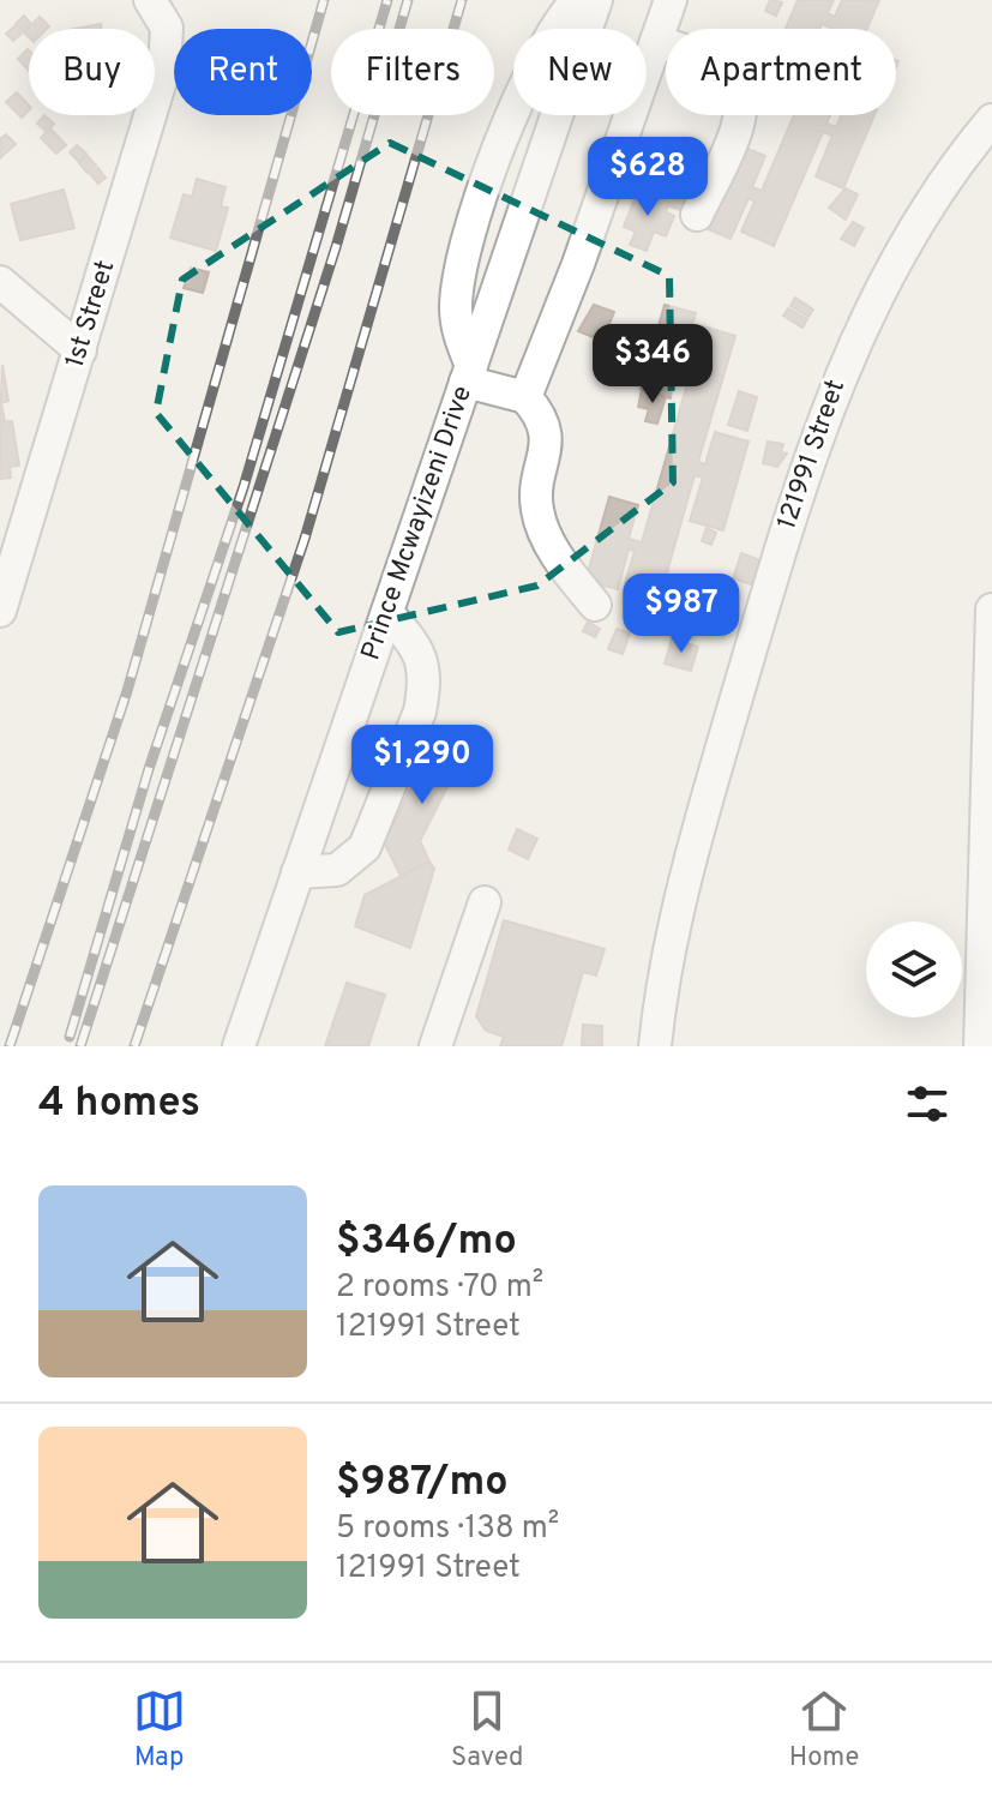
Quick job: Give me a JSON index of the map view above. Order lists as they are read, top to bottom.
{
  "streets": {
    "street": ["1st Street", "121991 Street", "Prince Mcwayizeni Drive"]
  },
  "page": {
    "chip": [
      "Buy",
      "Rent",
      "Filters",
      "New",
      "Apartment"
    ],
    "price": [
      "$628",
      "$346",
      "$987",
      "$1,290"
    ],
    "heading": "4 homes",
    "list": [
      {
        "name": "$346/mo",
        "note": "2 rooms · 70 m² · 121991 Street"
      },
      {
        "name": "$987/mo",
        "note": "5 rooms · 138 m² · 121991 Street"
      }
    ],
    "tabs": ["Map", "Saved", "Home"]
  }
}
